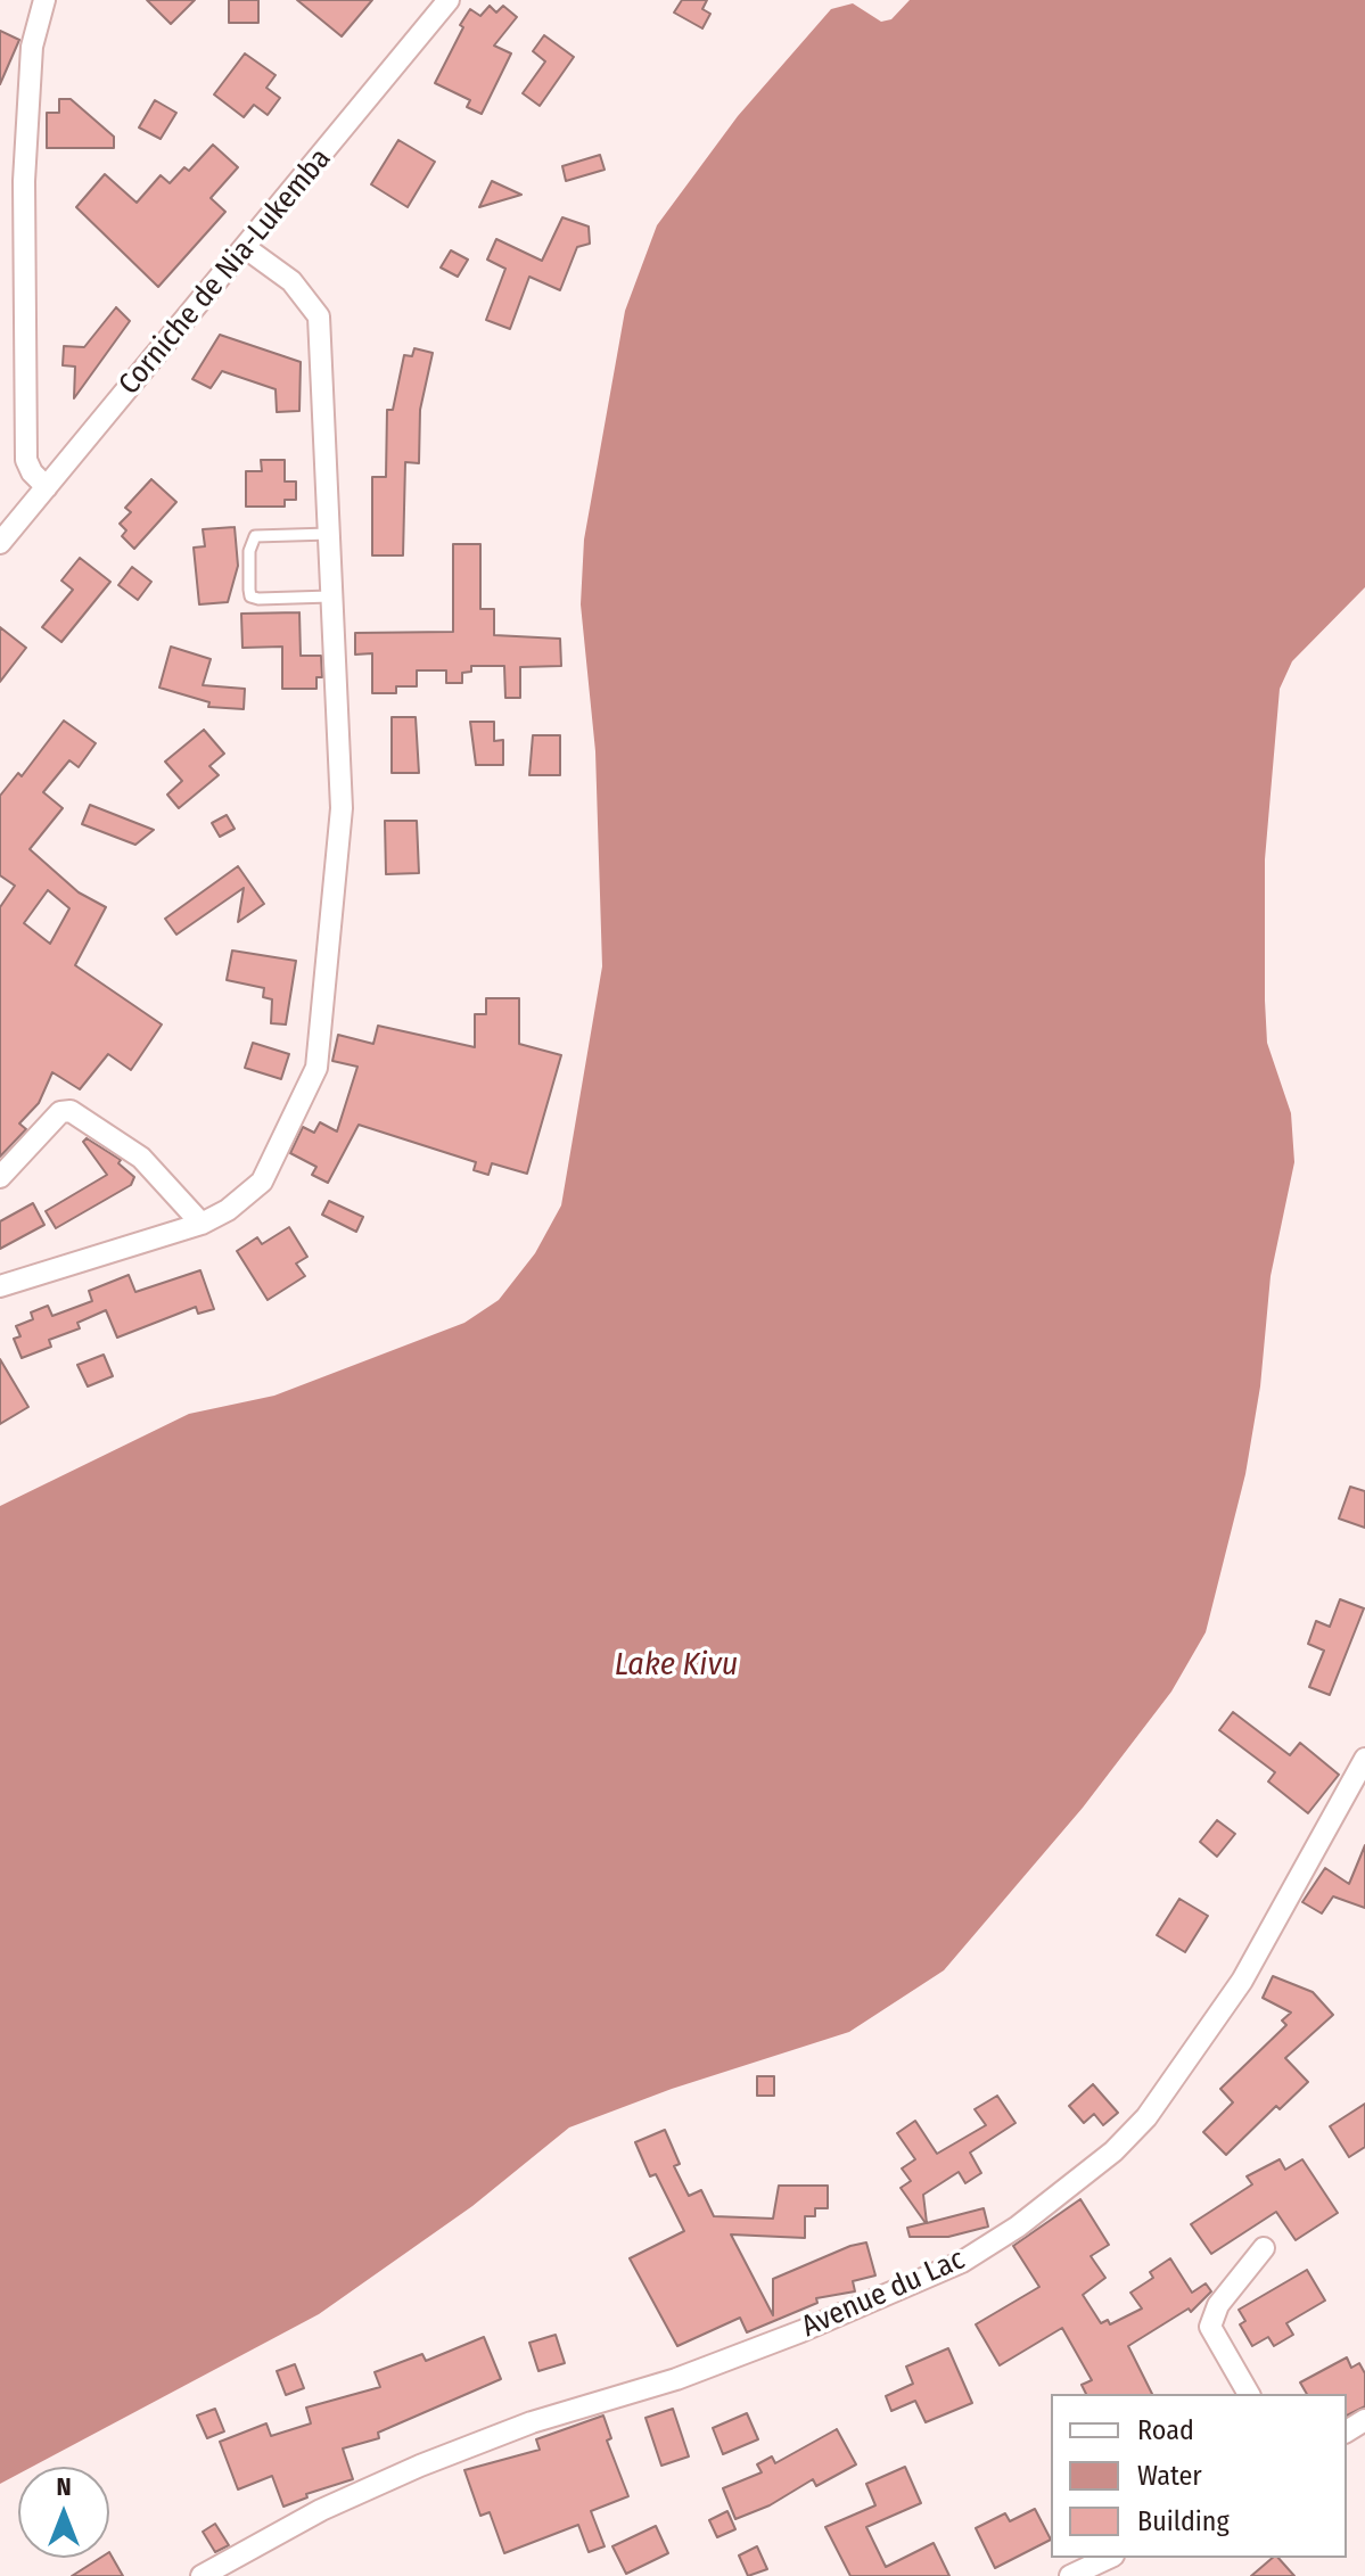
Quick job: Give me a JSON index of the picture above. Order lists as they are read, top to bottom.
{
  "streets": {
    "street": ["Corniche de Nia-Lukemba", "Avenue du Lac"]
  },
  "water": ["Lake Kivu"],
  "legend": ["Road", "Water", "Building"],
  "north": "top"
}
